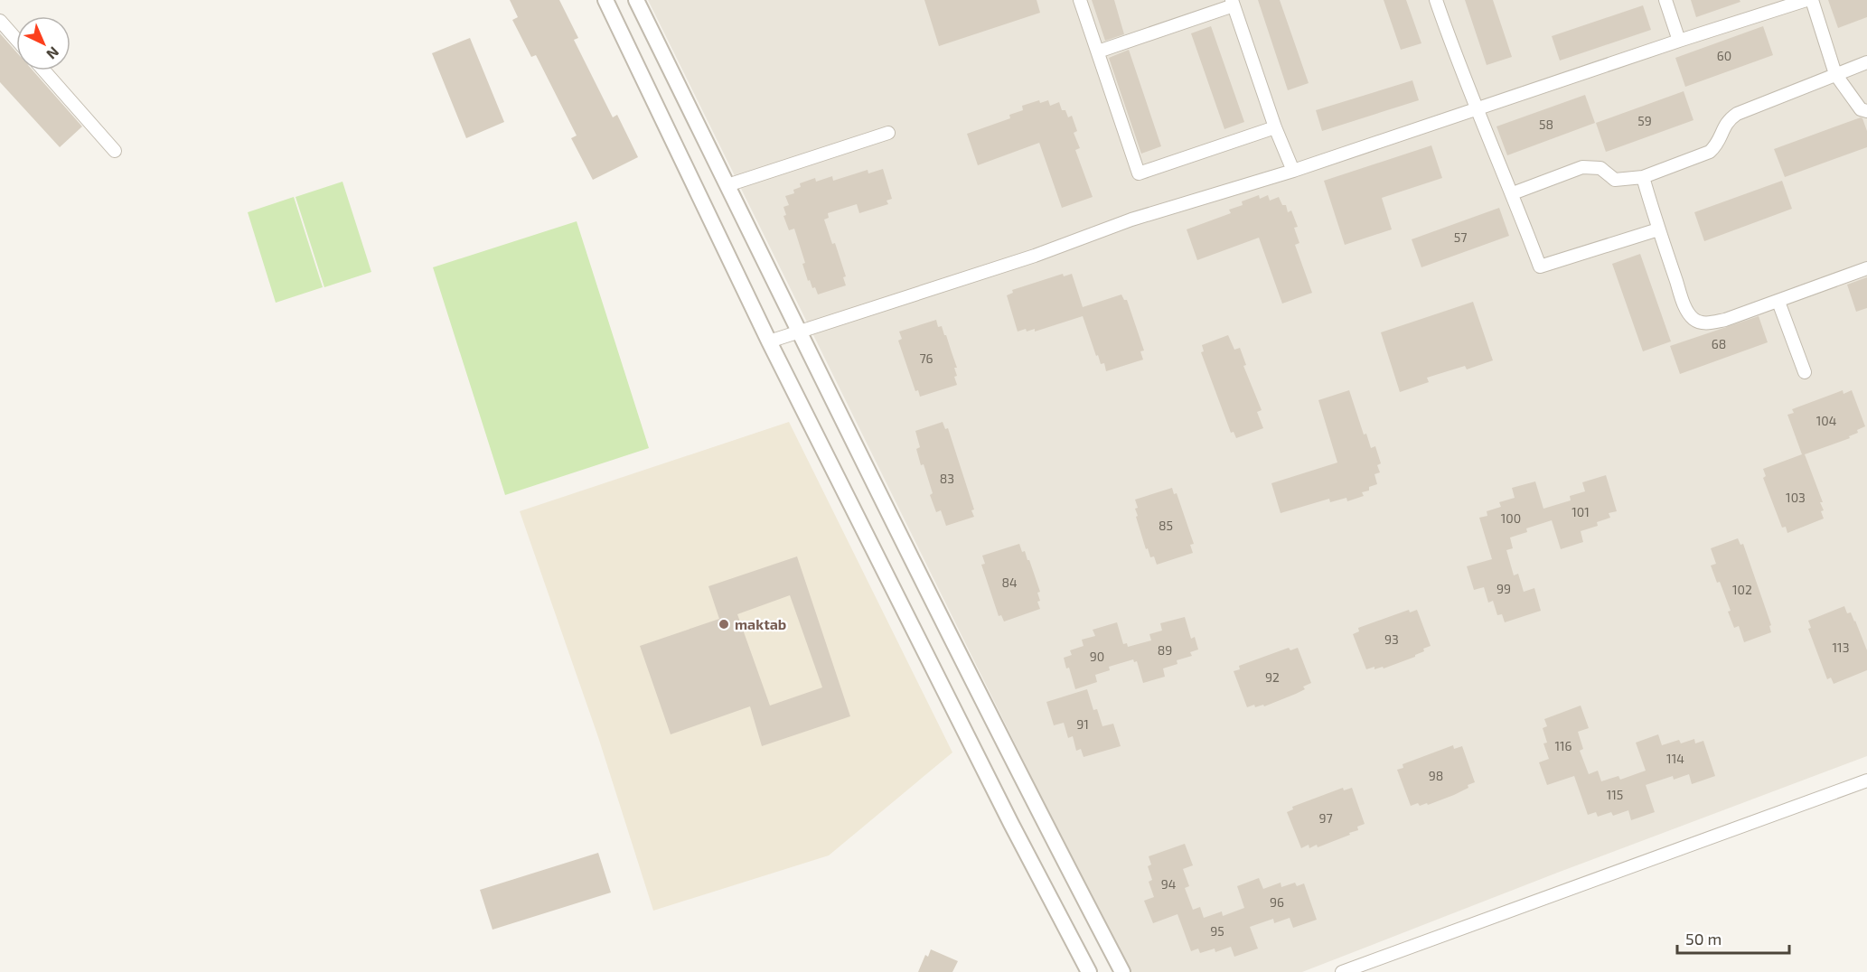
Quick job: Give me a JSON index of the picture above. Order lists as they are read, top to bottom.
{
  "places": ["maktab"],
  "house_numbers": [
    "60",
    "59",
    "58",
    "57",
    "68",
    "76",
    "104",
    "83",
    "103",
    "101",
    "100",
    "85",
    "84",
    "99",
    "102",
    "93",
    "113",
    "89",
    "90",
    "92",
    "91",
    "116",
    "114",
    "98",
    "115",
    "97",
    "94",
    "96",
    "95"
  ],
  "scale_bar": "50 m",
  "north": "bottom right"
}
